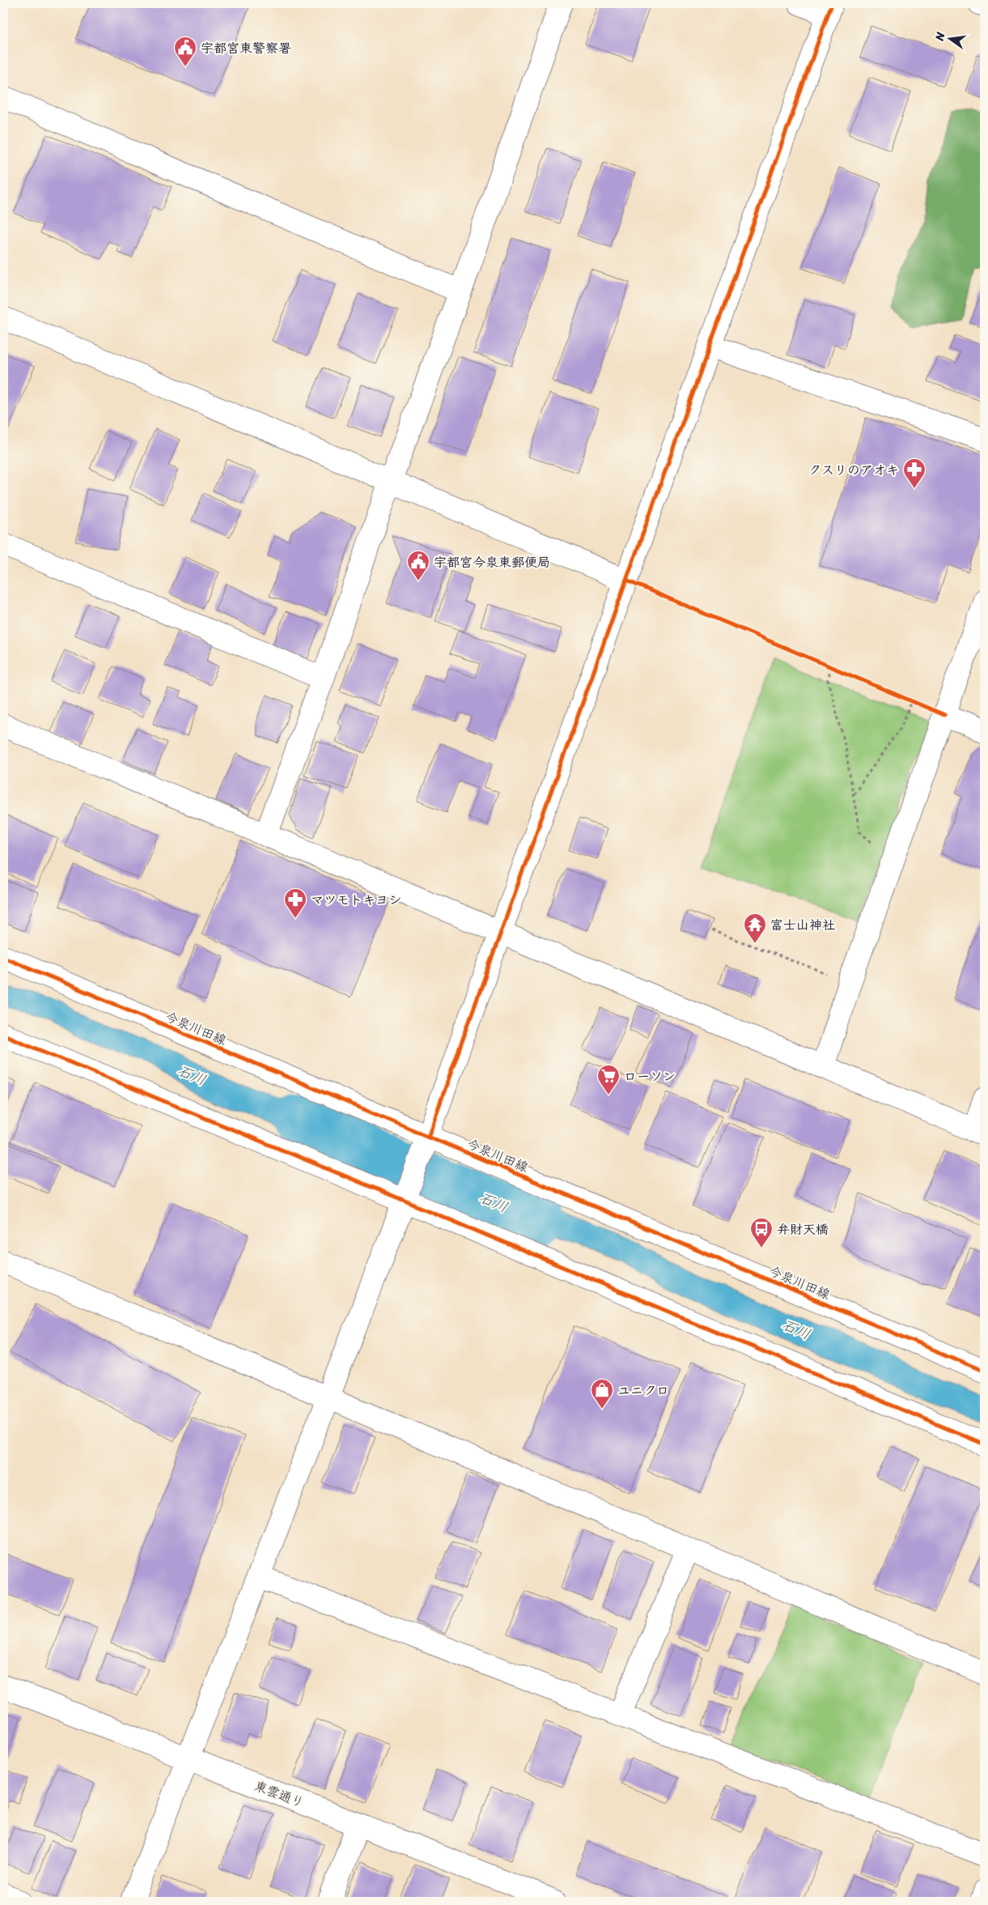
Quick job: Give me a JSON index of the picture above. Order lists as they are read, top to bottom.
{
  "streets": {
    "street": ["今泉川田線", "東雲通り"]
  },
  "water": ["石川"],
  "places": {
    "public building": ["宇都宮東警察署", "宇都宮今泉東郵便局"],
    "pharmacy": ["クスリのアオキ", "マツモトキヨシ"],
    "temple": ["富士山神社"],
    "supermarket": ["ローソン"],
    "bus stop": ["弁財天橋"],
    "shop": ["ユニクロ"]
  },
  "north": "left"
}
